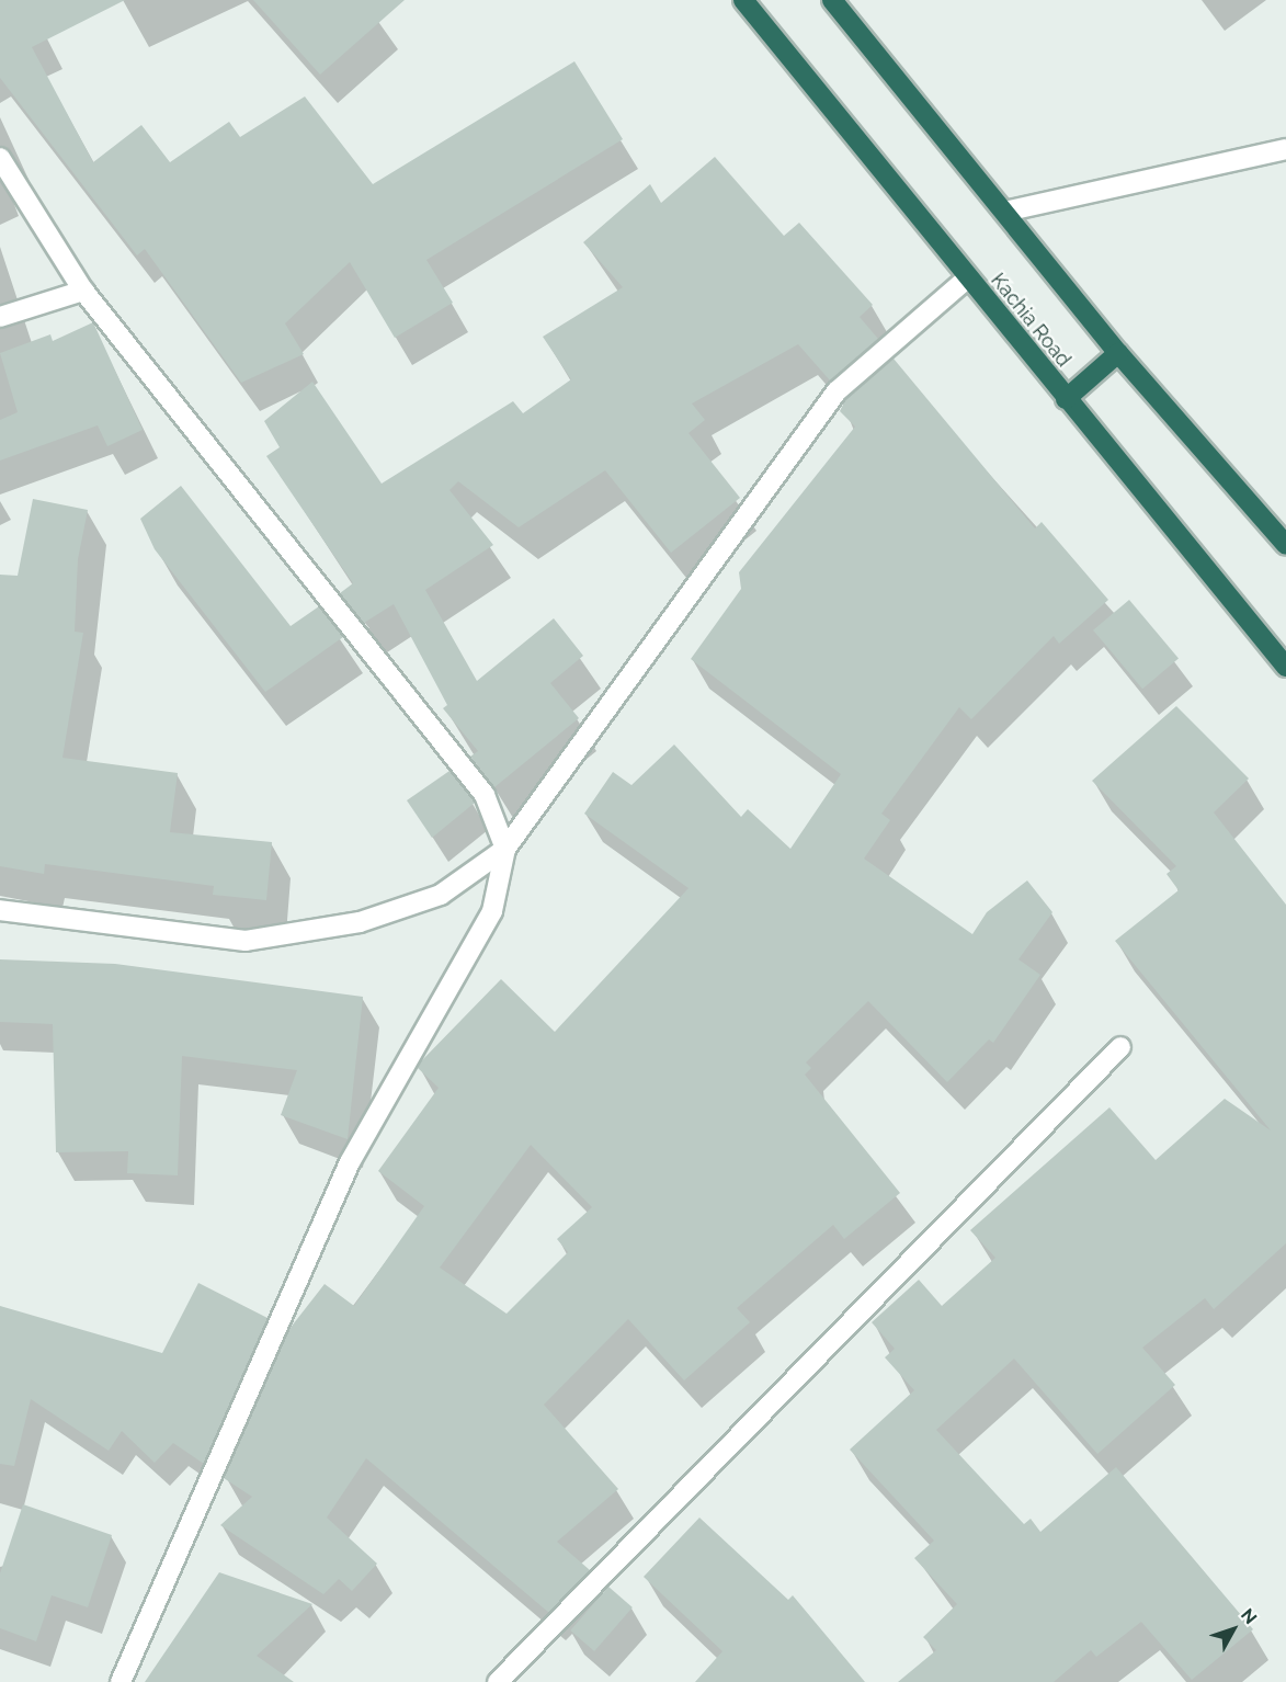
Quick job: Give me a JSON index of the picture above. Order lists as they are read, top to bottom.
{
  "streets": {
    "highway": ["Kachia Road"]
  },
  "north": "top right"
}
